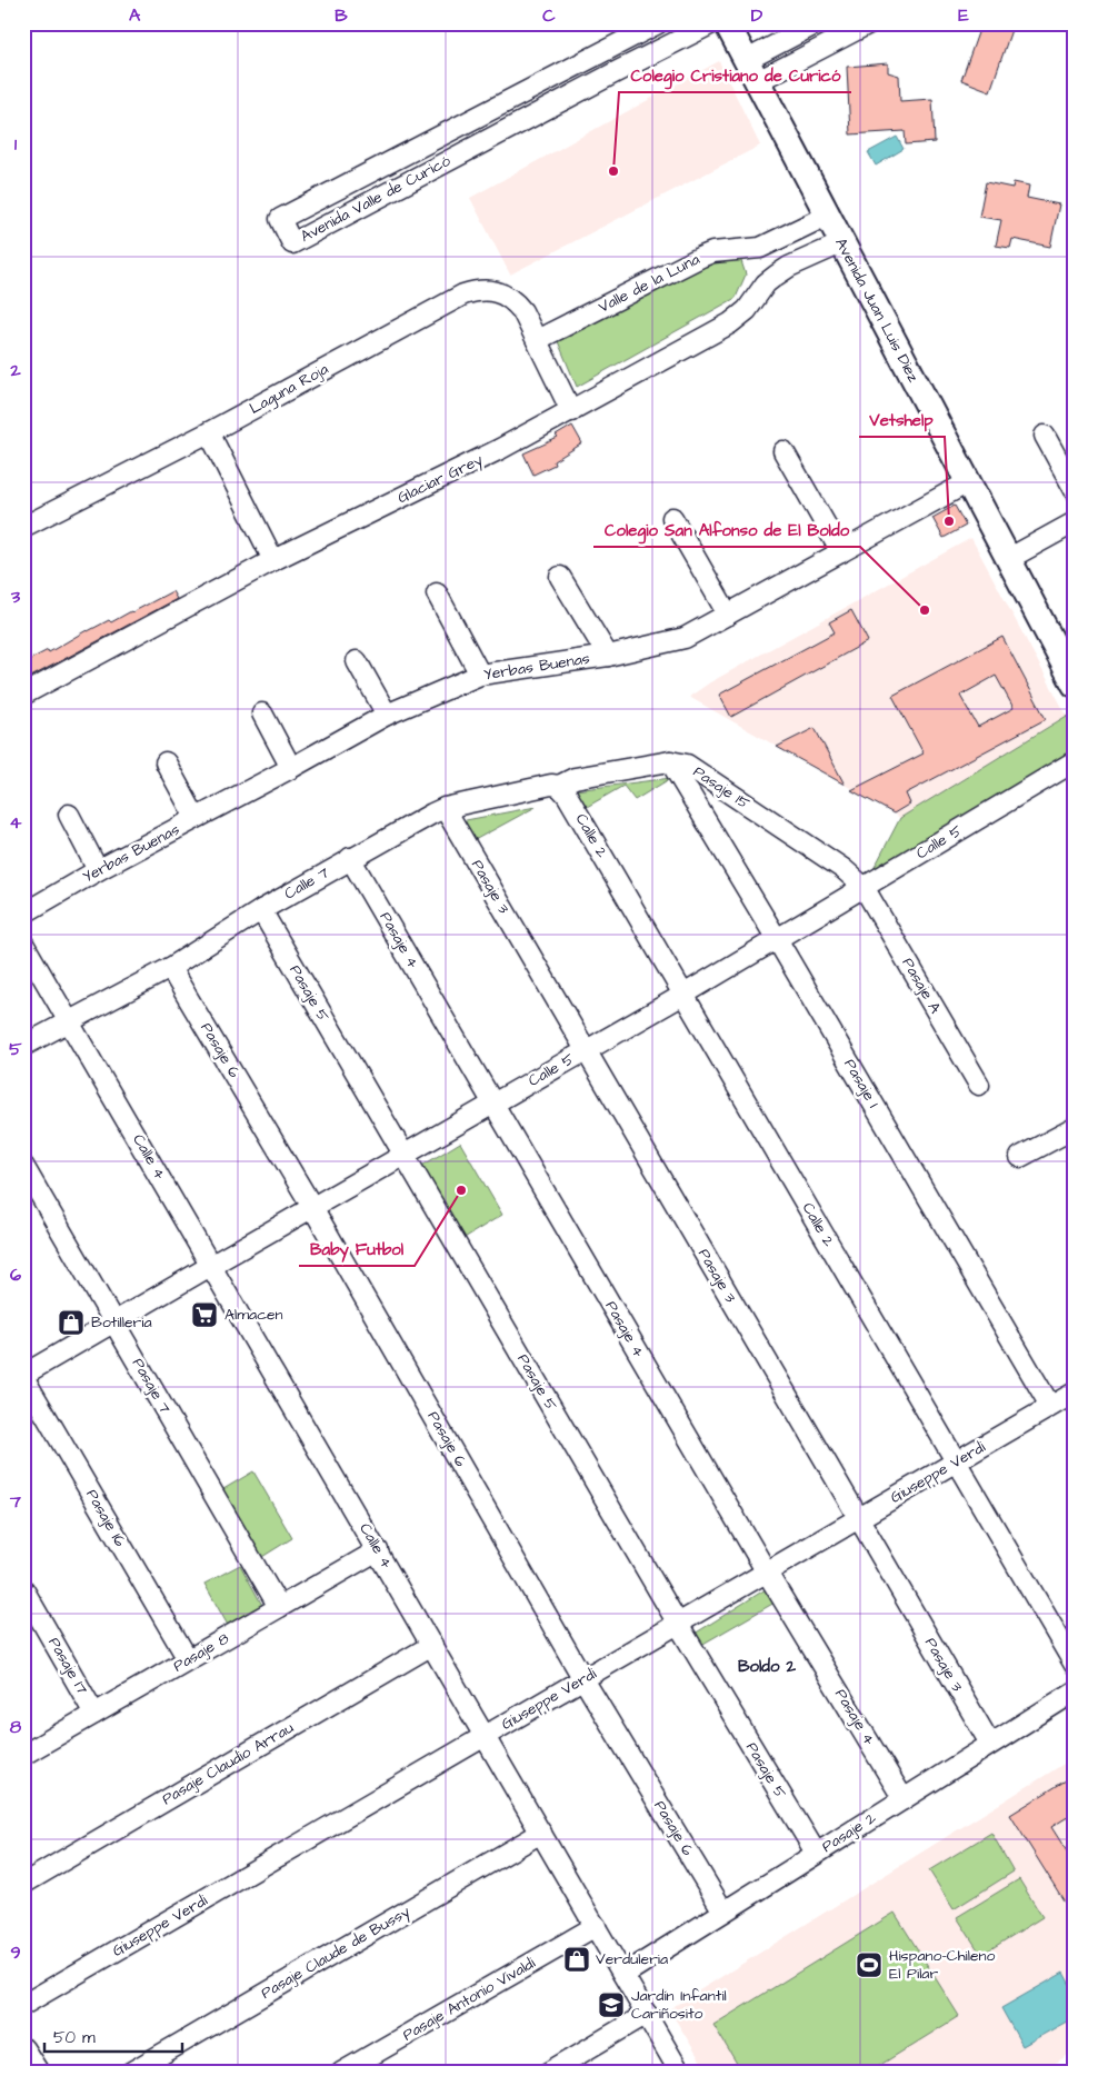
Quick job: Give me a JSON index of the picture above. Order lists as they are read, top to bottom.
{
  "streets": {
    "main road": ["Avenida Juan Luis Diez"],
    "street": [
      "Avenida Valle de Curicó",
      "Valle de la Luna",
      "Laguna Roja",
      "Glaciar Grey",
      "Yerbas Buenas",
      "Pasaje 15",
      "Calle 2",
      "Calle 5",
      "Calle 7",
      "Pasaje 3",
      "Pasaje 4",
      "Pasaje A",
      "Pasaje 5",
      "Pasaje 6",
      "Pasaje 1",
      "Calle 4",
      "Pasaje 7",
      "Giuseppe Verdi",
      "Pasaje 16",
      "Pasaje 8",
      "Pasaje 17",
      "Pasaje Claudio Arrau",
      "Pasaje 2",
      "Pasaje Claude de Bussy",
      "Pasaje Antonio Vivaldi"
    ]
  },
  "crossings": [
    ["Valle de la Luna", "Avenida Juan Luis Diez"],
    ["Valle de la Luna", "Laguna Roja"],
    ["Avenida Juan Luis Diez", "Glaciar Grey"],
    ["Avenida Juan Luis Diez", "Yerbas Buenas"],
    ["Laguna Roja", "Glaciar Grey"],
    ["Pasaje 15", "Calle 2"],
    ["Pasaje 15", "Calle 5"],
    ["Pasaje 15", "Calle 7"],
    ["Pasaje 15", "Pasaje A"],
    ["Pasaje 15", "Pasaje 1"],
    ["Calle 2", "Calle 5"],
    ["Calle 2", "Calle 7"],
    ["Calle 2", "Giuseppe Verdi"],
    ["Calle 5", "Pasaje 3"],
    ["Calle 5", "Pasaje 4"],
    ["Calle 5", "Pasaje A"],
    ["Calle 5", "Pasaje 5"],
    ["Calle 5", "Pasaje 6"],
    ["Calle 5", "Pasaje 1"],
    ["Calle 5", "Calle 4"],
    ["Calle 5", "Pasaje 7"],
    ["Calle 5", "Pasaje 16"],
    ["Calle 7", "Pasaje 3"],
    ["Calle 7", "Pasaje 4"],
    ["Calle 7", "Pasaje 5"],
    ["Calle 7", "Pasaje 6"],
    ["Calle 7", "Calle 4"],
    ["Pasaje 3", "Giuseppe Verdi"],
    ["Pasaje 3", "Pasaje 2"],
    ["Pasaje 4", "Giuseppe Verdi"],
    ["Pasaje 4", "Pasaje 2"],
    ["Pasaje 5", "Giuseppe Verdi"],
    ["Pasaje 5", "Pasaje 2"],
    ["Pasaje 6", "Giuseppe Verdi"],
    ["Pasaje 6", "Pasaje 2"],
    ["Pasaje 1", "Giuseppe Verdi"],
    ["Calle 4", "Giuseppe Verdi"],
    ["Calle 4", "Pasaje 8"],
    ["Calle 4", "Pasaje Claudio Arrau"],
    ["Calle 4", "Pasaje 2"],
    ["Calle 4", "Pasaje Claude de Bussy"],
    ["Calle 4", "Pasaje Antonio Vivaldi"],
    ["Pasaje 7", "Pasaje 8"],
    ["Pasaje 16", "Pasaje 8"],
    ["Pasaje 8", "Pasaje 17"]
  ],
  "districts": ["Boldo 2"],
  "places": {
    "other": [
      "Colegio Cristiano de Curicó",
      "Vetshelp",
      "Colegio San Alfonso de El Boldo",
      "Baby Futbol"
    ],
    "supermarket": ["Almacen"],
    "shop": ["Botilleria", "Verduleria"],
    "sports": ["Hispano-Chileno El Pilar"],
    "school or university": ["Jardín Infantil Cariñosito"]
  },
  "scale_bar": "50 m",
  "grid": {
    "columns": [
      "A",
      "B",
      "C",
      "D",
      "E"
    ],
    "rows": [
      "1",
      "2",
      "3",
      "4",
      "5",
      "6",
      "7",
      "8",
      "9"
    ]
  }
}
